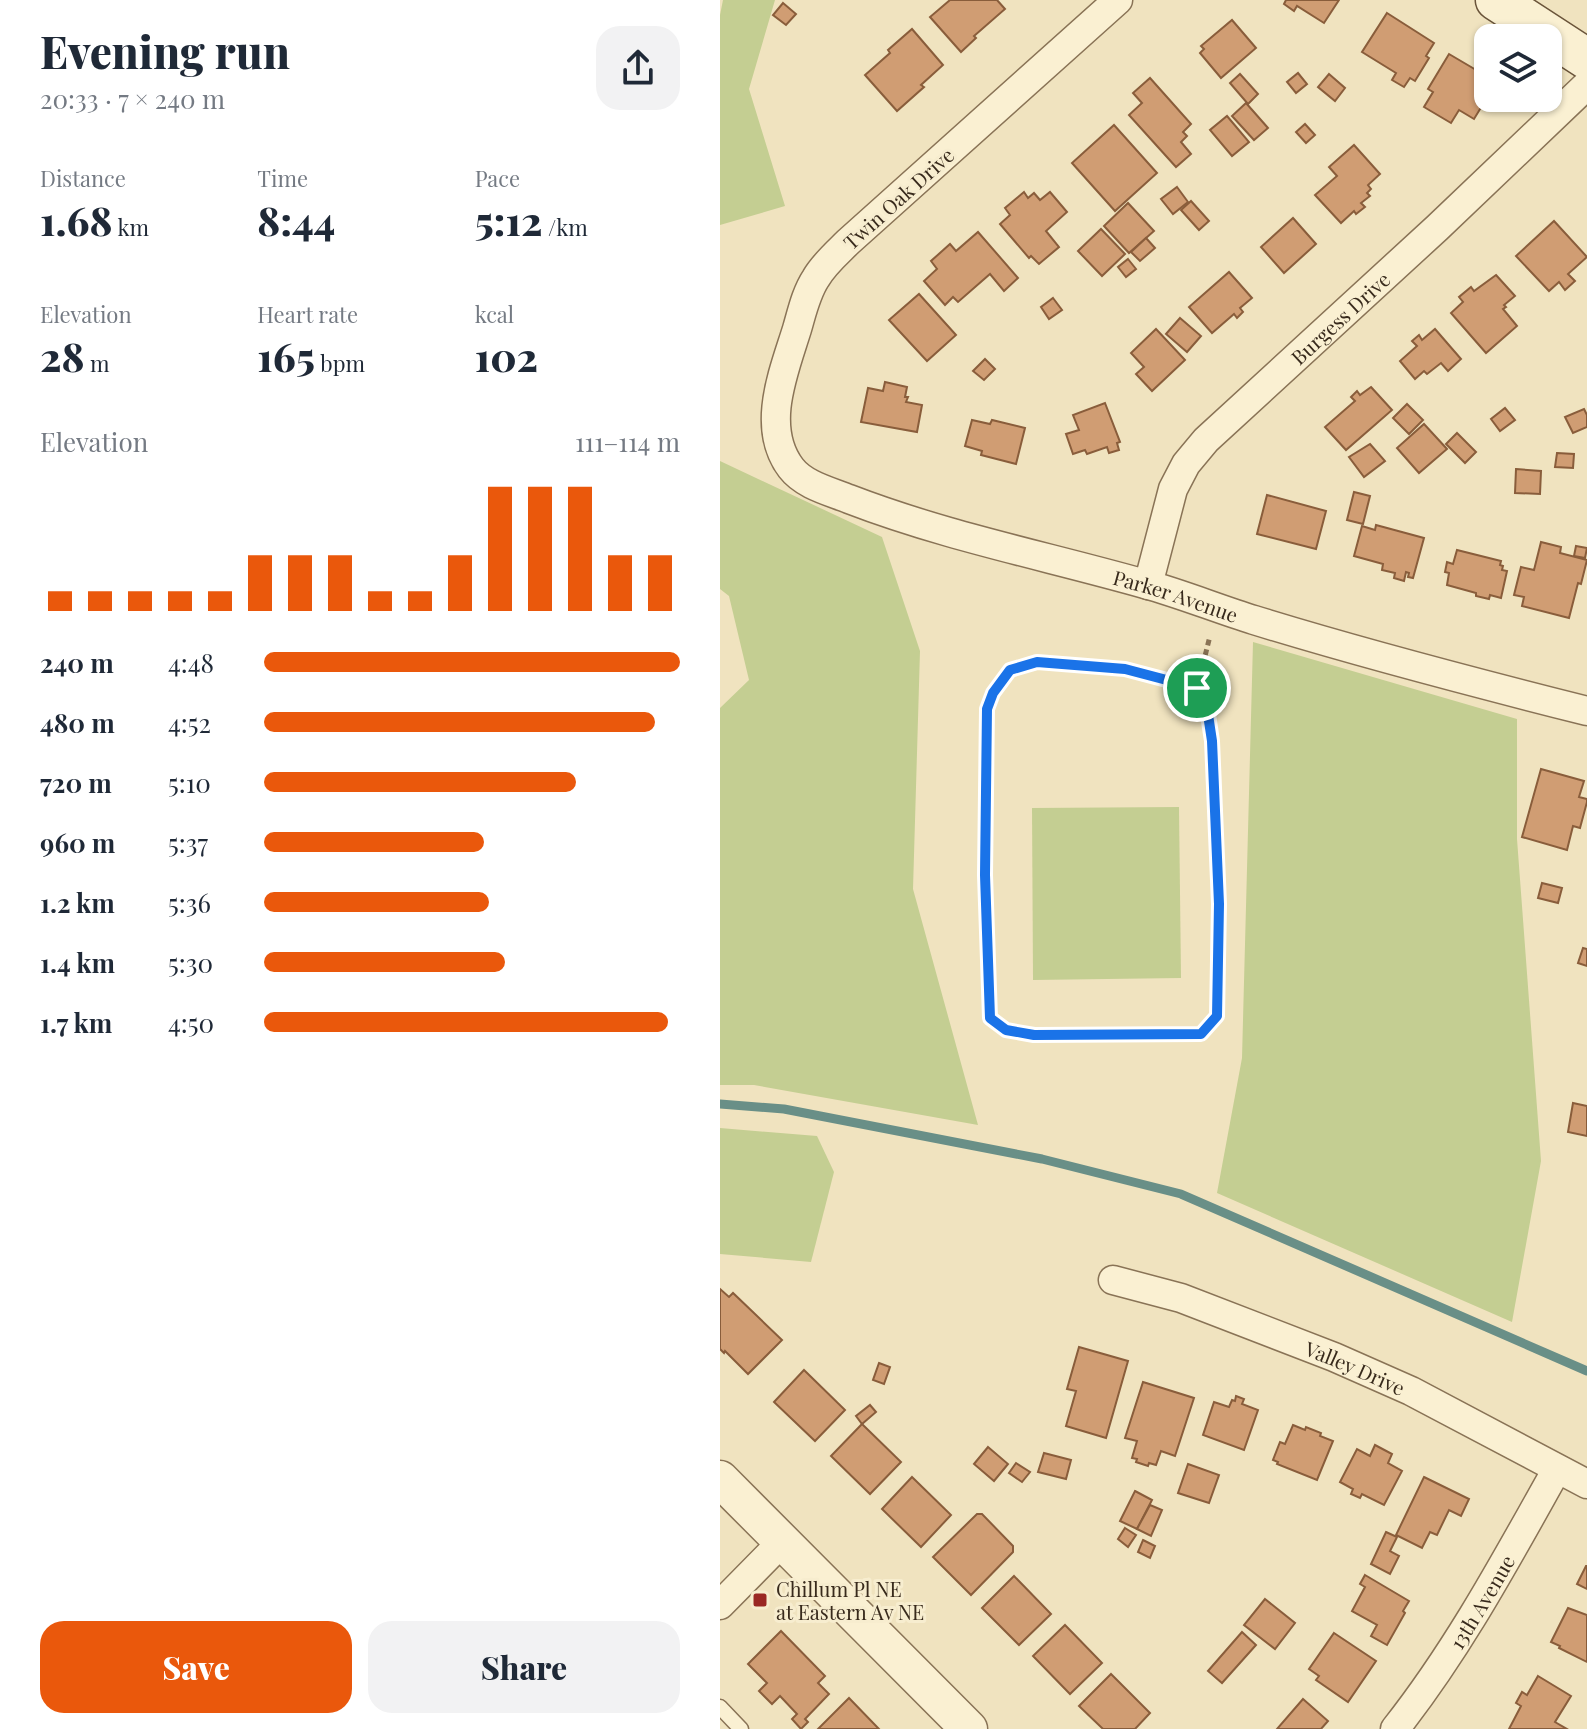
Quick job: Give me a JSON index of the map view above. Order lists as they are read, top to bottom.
{
  "streets": {
    "street": [
      "Twin Oak Drive",
      "Burgess Drive",
      "Parker Avenue",
      "Valley Drive",
      "13th Avenue"
    ]
  },
  "crossings": [
    ["Twin Oak Drive", "Parker Avenue"],
    ["Burgess Drive", "Parker Avenue"],
    ["Valley Drive", "13th Avenue"]
  ],
  "places": {
    "transit": ["Chillum Pl NE at Eastern Av NE"]
  },
  "page": {
    "heading": ["Evening run", "20:33 · 7 × 240 m"],
    "stats": [
      ["Distance", "1.68 km"],
      ["Time", "8:44"],
      ["Pace", "5:12 /km"],
      ["Elevation", "28 m"],
      ["Heart rate", "165 bpm"],
      ["kcal", "102"]
    ],
    "chart": ["Elevation", "111–114 m"],
    "list": [
      {
        "name": "240 m",
        "note": "4:48"
      },
      {
        "name": "480 m",
        "note": "4:52"
      },
      {
        "name": "720 m",
        "note": "5:10"
      },
      {
        "name": "960 m",
        "note": "5:37"
      },
      {
        "name": "1.2 km",
        "note": "5:36"
      },
      {
        "name": "1.4 km",
        "note": "5:30"
      },
      {
        "name": "1.7 km",
        "note": "4:50"
      }
    ],
    "buttons": ["Save", "Share"]
  }
}
